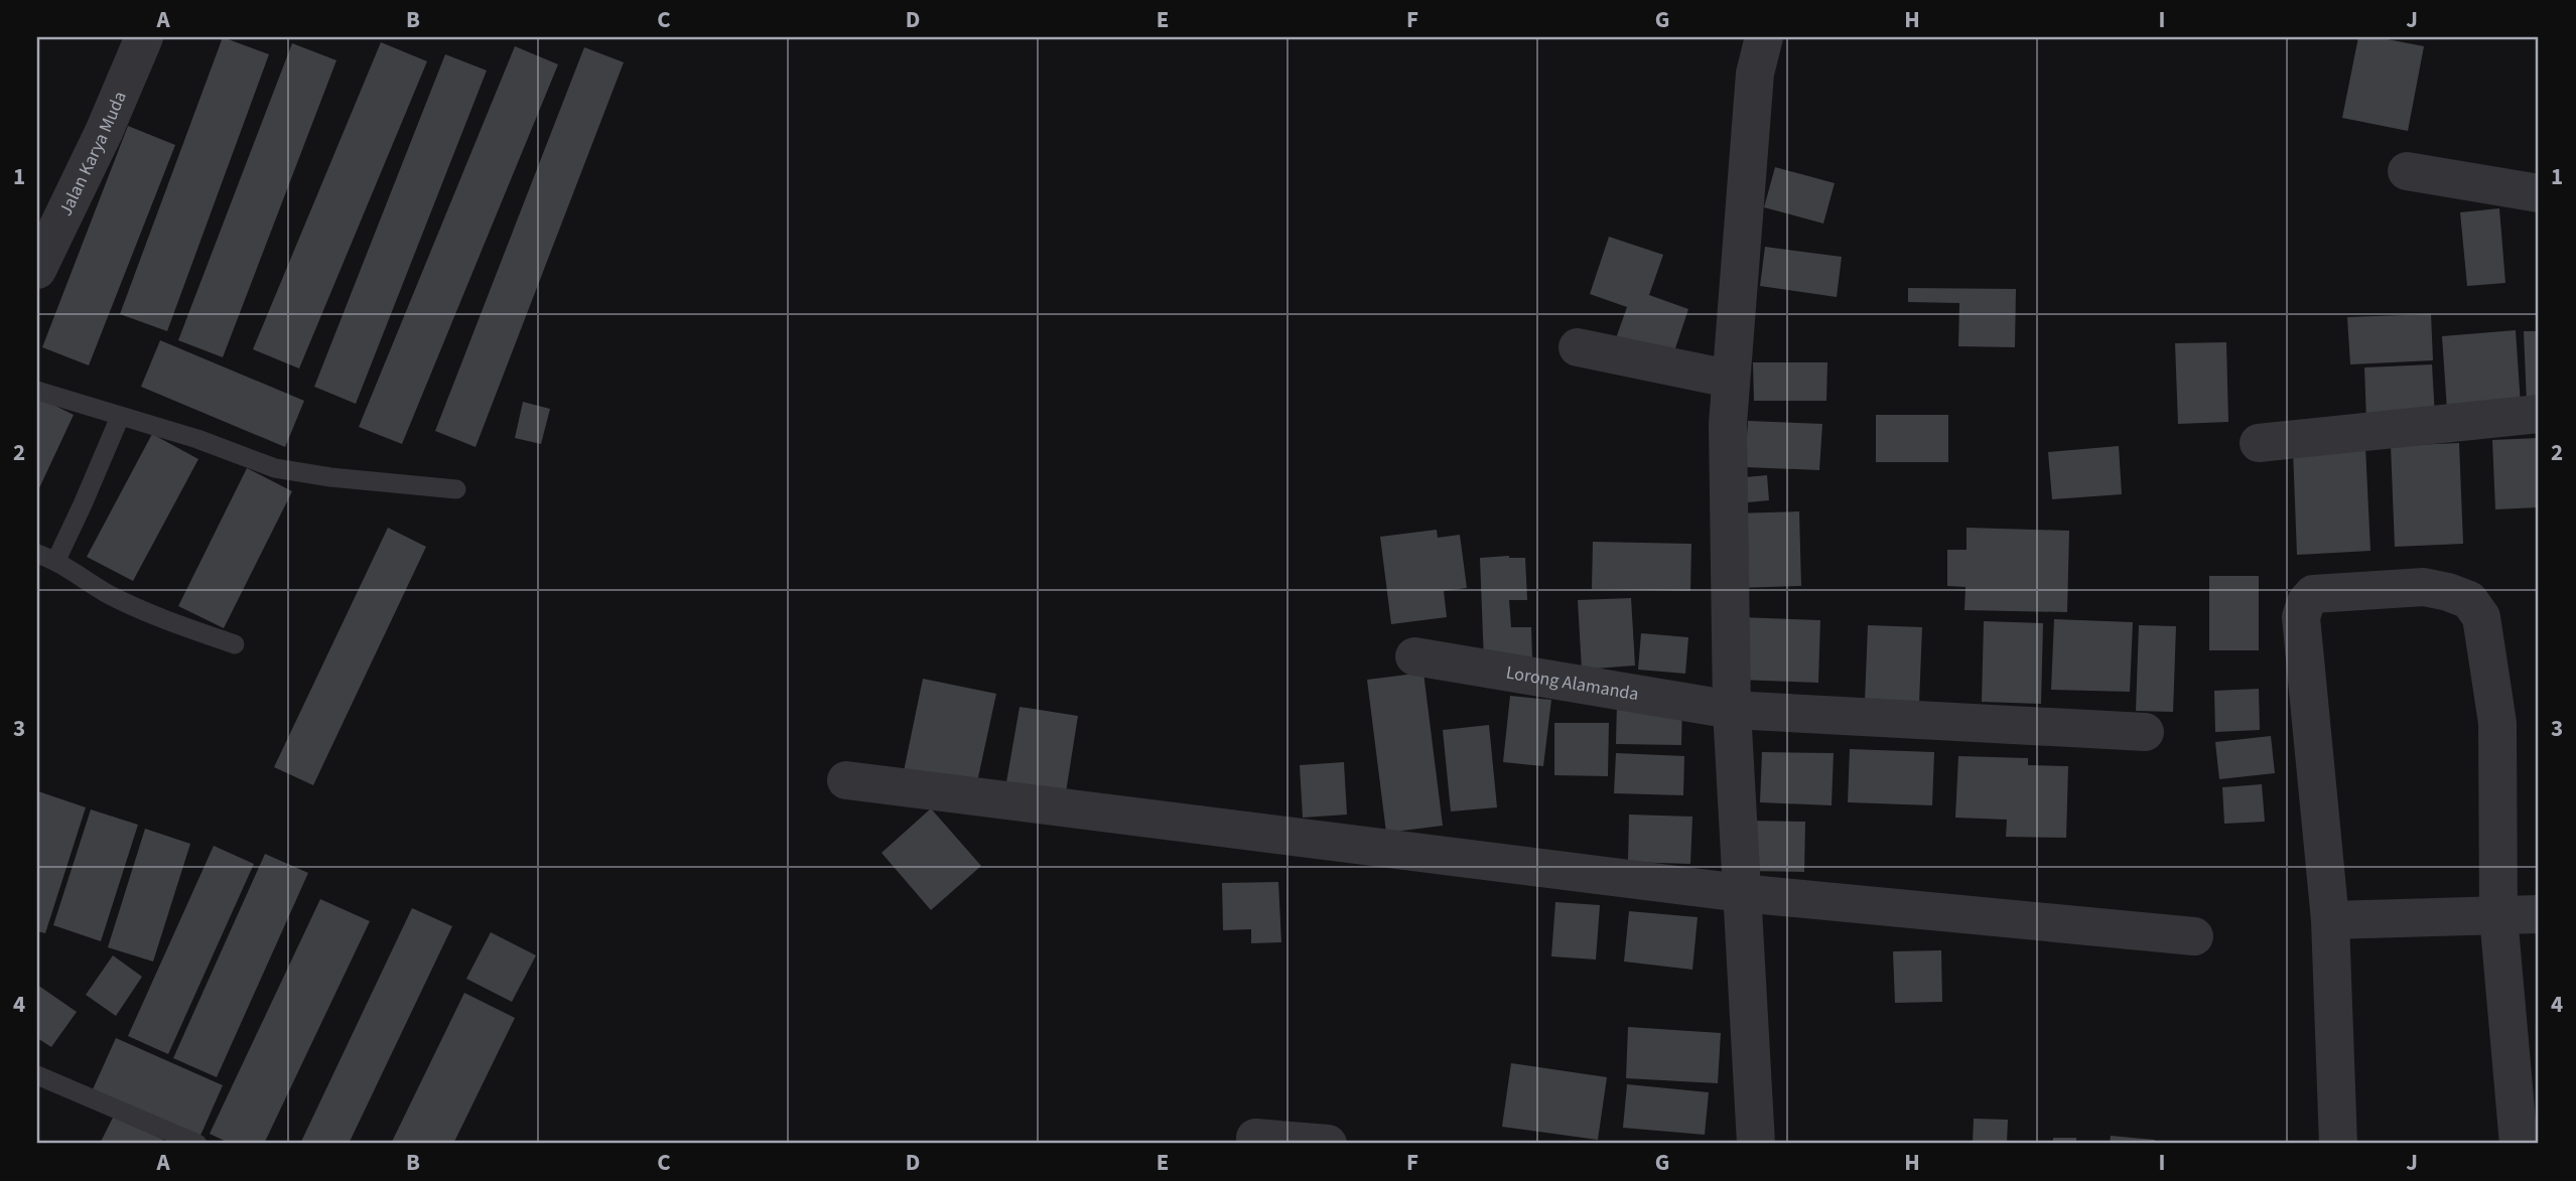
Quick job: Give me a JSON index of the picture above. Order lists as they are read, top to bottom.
{
  "streets": {
    "street": ["Jalan Karya Muda", "Lorong Alamanda"]
  },
  "grid": {
    "columns": [
      "A",
      "B",
      "C",
      "D",
      "E",
      "F",
      "G",
      "H",
      "I",
      "J"
    ],
    "rows": [
      "1",
      "2",
      "3",
      "4"
    ]
  }
}
